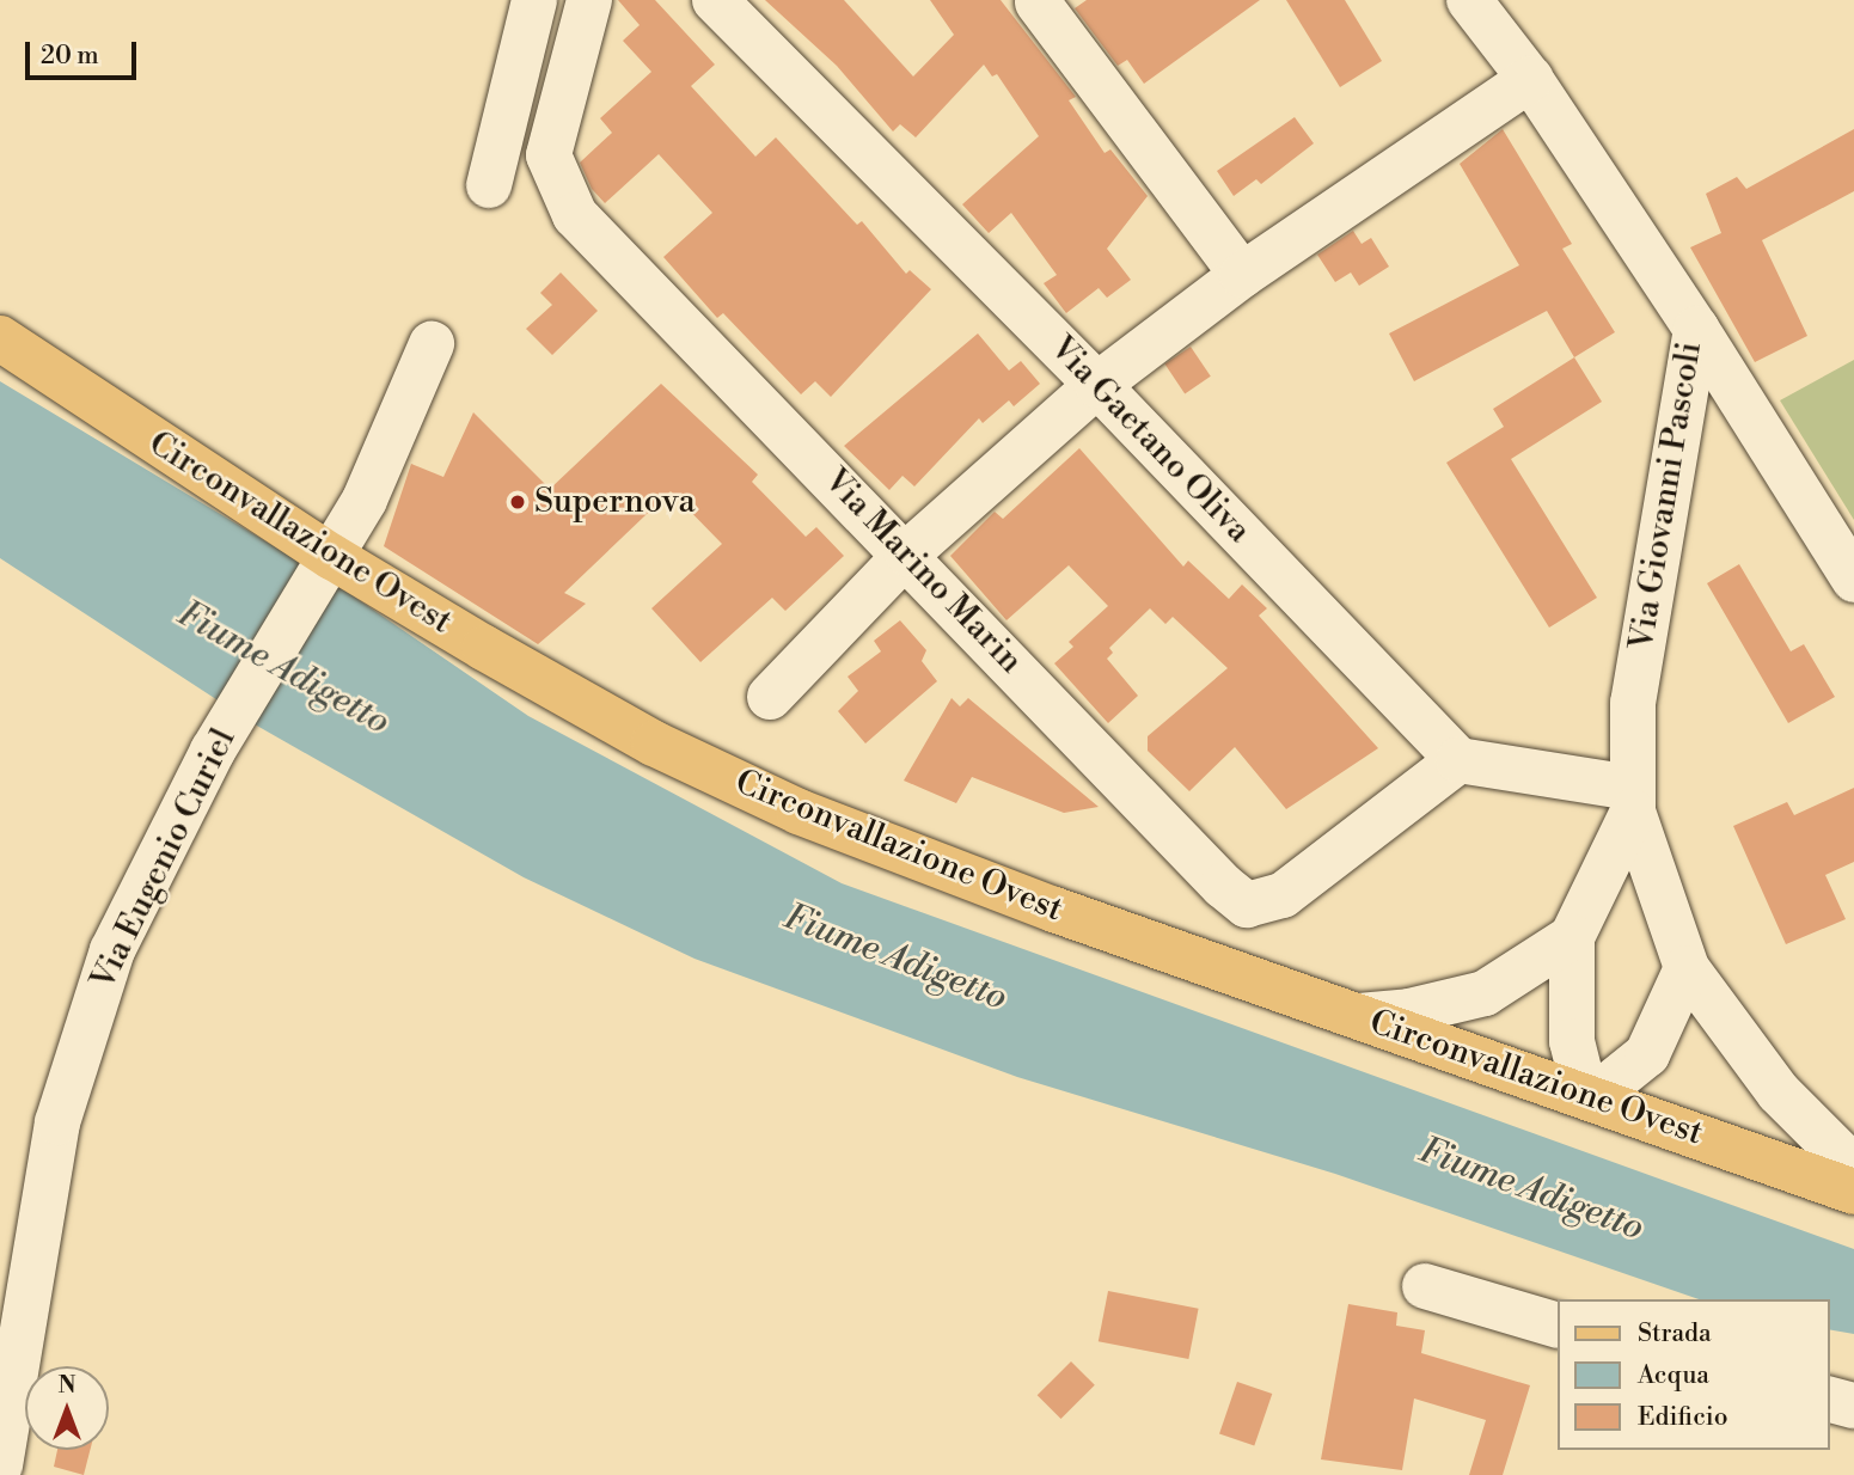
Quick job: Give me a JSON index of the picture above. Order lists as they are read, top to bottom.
{
  "streets": {
    "main road": ["Circonvallazione Ovest"],
    "street": [
      "Via Gaetano Oliva",
      "Via Giovanni Pascoli",
      "Via Marino Marin",
      "Via Eugenio Curiel"
    ]
  },
  "crossings": [
    ["Via Gaetano Oliva", "Via Marino Marin"],
    ["Circonvallazione Ovest", "Via Eugenio Curiel"]
  ],
  "water": ["Fiume Adigetto"],
  "places": ["Supernova"],
  "legend": ["Strada", "Acqua", "Edificio"],
  "scale_bar": "20 m",
  "north": "top"
}
